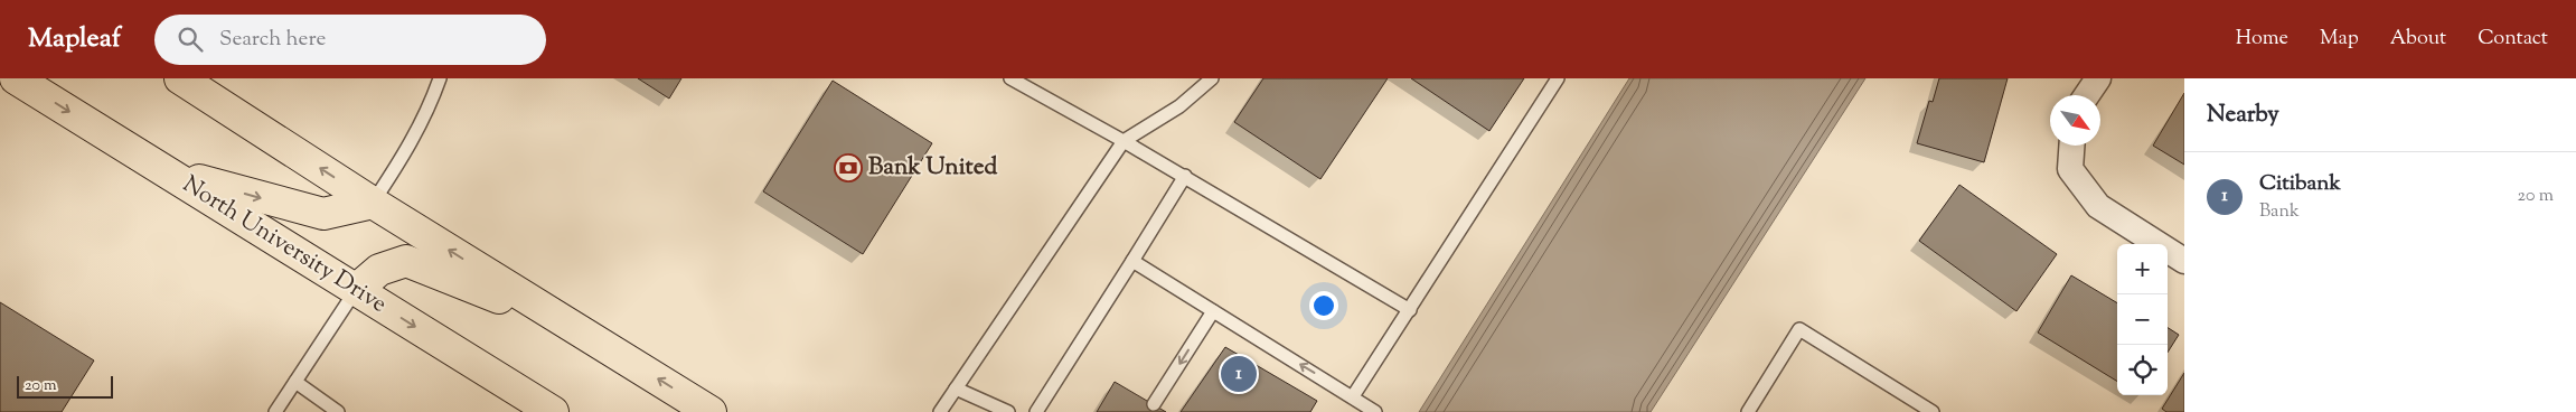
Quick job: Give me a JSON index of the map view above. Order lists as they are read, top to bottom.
{
  "streets": {
    "main road": ["North University Drive"]
  },
  "places": {
    "bank": ["Bank United"]
  },
  "scale_bar": "20 m",
  "north": "bottom right",
  "page": {
    "header": "Mapleaf",
    "search": "Search here",
    "nav": [
      "Home",
      "Map",
      "About",
      "Contact"
    ],
    "heading": "Nearby",
    "list": [
      {
        "mark": "1",
        "name": "Citibank",
        "note": "Bank",
        "value": "20 m"
      }
    ],
    "map_buttons": ["+", "−"],
    "pins": "1",
    "scale": "20 m"
  }
}
